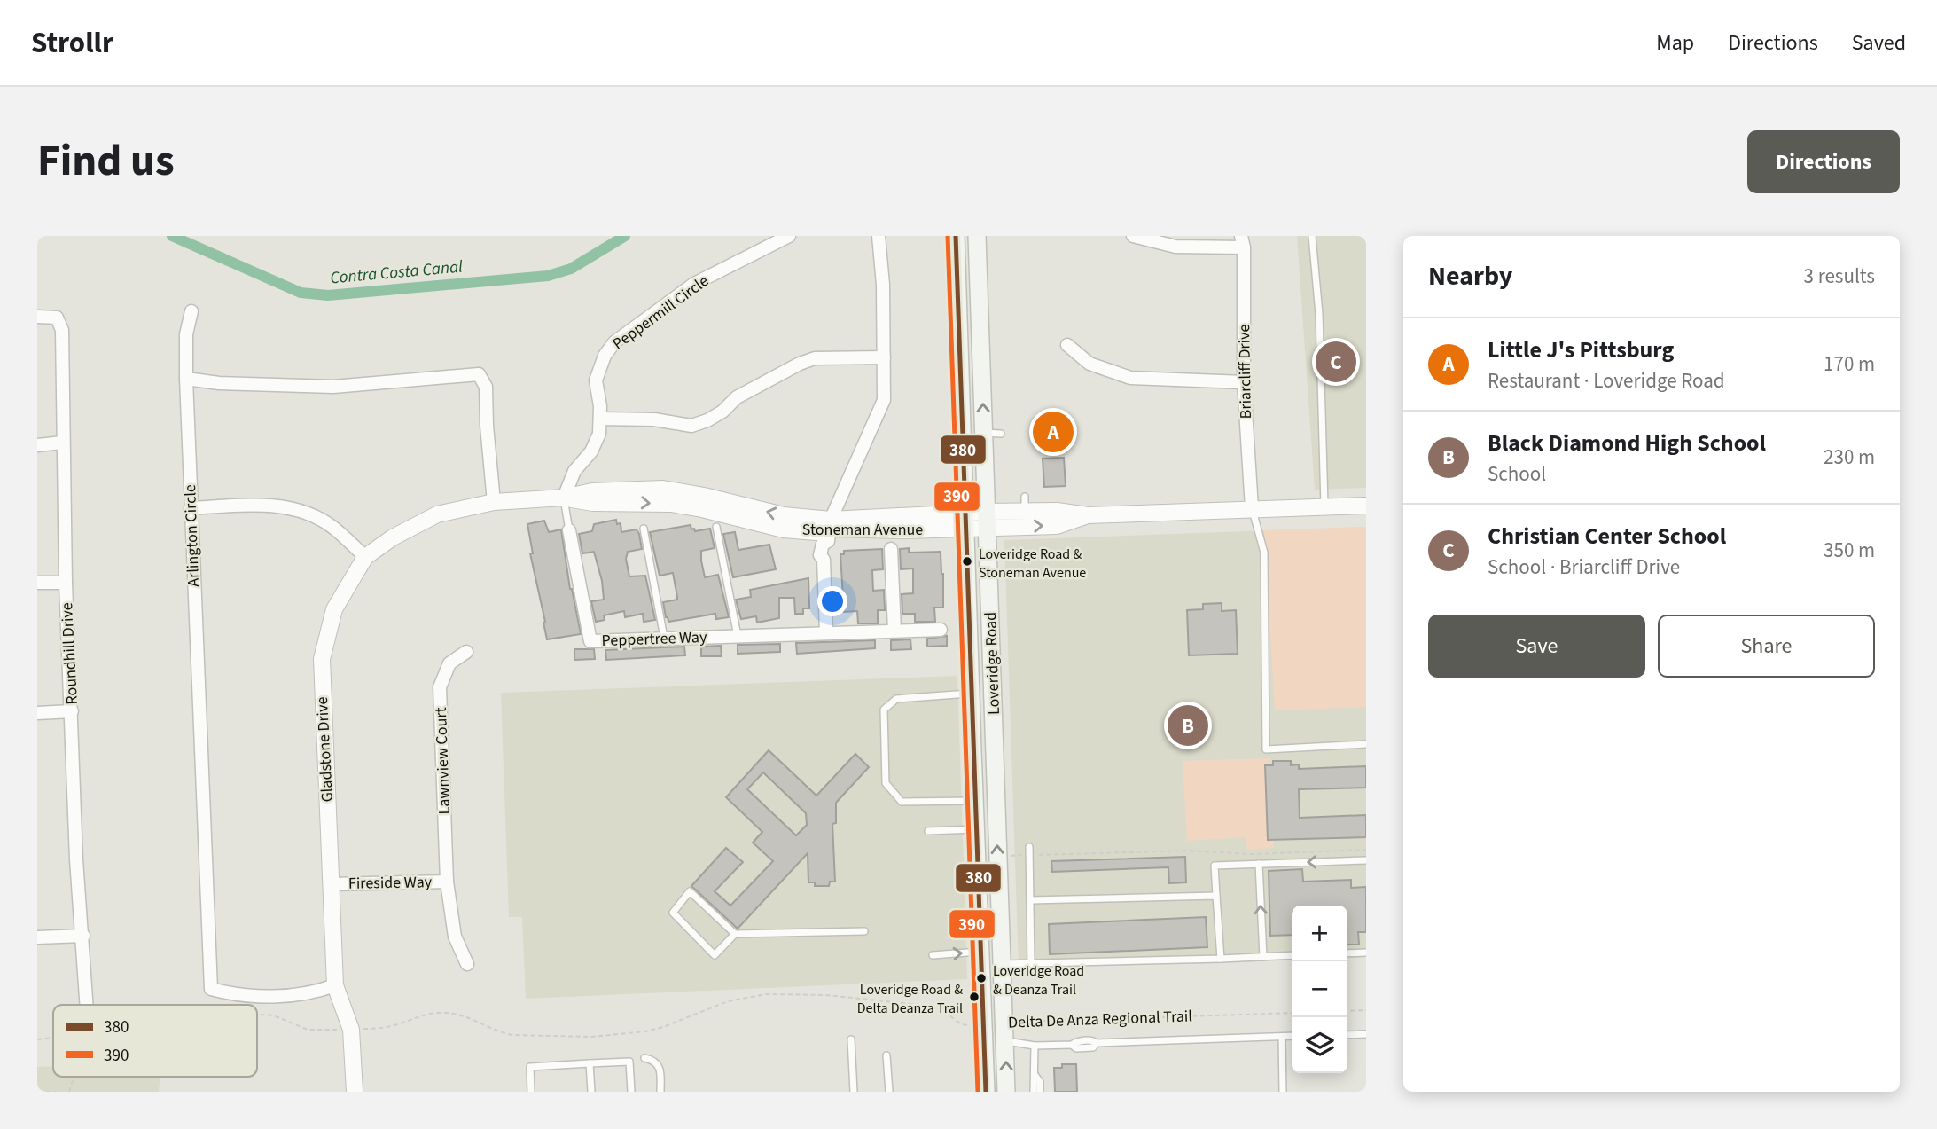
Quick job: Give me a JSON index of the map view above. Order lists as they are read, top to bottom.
{
  "streets": {
    "main road": ["Loveridge Road"],
    "street": [
      "Peppermill Circle",
      "Briarcliff Drive",
      "Stoneman Avenue",
      "Arlington Circle",
      "Peppertree Way",
      "Roundhill Drive",
      "Gladstone Drive",
      "Lawnview Court",
      "Fireside Way"
    ],
    "path": ["Delta De Anza Regional Trail"]
  },
  "crossings": [
    ["Peppermill Circle", "Stoneman Avenue"],
    ["Peppermill Circle", "Peppertree Way"],
    ["Briarcliff Drive", "Stoneman Avenue"],
    ["Stoneman Avenue", "Peppertree Way"],
    ["Stoneman Avenue", "Loveridge Road"],
    ["Stoneman Avenue", "Gladstone Drive"],
    ["Arlington Circle", "Gladstone Drive"],
    ["Loveridge Road", "Delta De Anza Regional Trail"],
    ["Gladstone Drive", "Fireside Way"],
    ["Lawnview Court", "Fireside Way"]
  ],
  "water": ["Contra Costa Canal"],
  "places": ["Loveridge Road & Stoneman Avenue", "Loveridge Road & Deanza Trail", "Loveridge Road & Delta Deanza Trail"],
  "lines": ["transit line 380", "transit line 390"],
  "legend": ["380", "390"],
  "page": {
    "header": "Strollr",
    "nav": ["Map", "Directions", "Saved"],
    "title": "Find us",
    "buttons": [
      "Directions",
      ["Save", "Share"]
    ],
    "heading": ["Nearby", "3 results"],
    "list": [
      {
        "mark": "A",
        "name": "Little J's Pittsburg",
        "note": "Restaurant · Loveridge Road",
        "value": "170 m"
      },
      {
        "mark": "B",
        "name": "Black Diamond High School",
        "note": "School",
        "value": "230 m"
      },
      {
        "mark": "C",
        "name": "Christian Center School",
        "note": "School · Briarcliff Drive",
        "value": "350 m"
      }
    ],
    "pins": ["C", "A", "B"],
    "map_buttons": ["+", "−"]
  }
}
